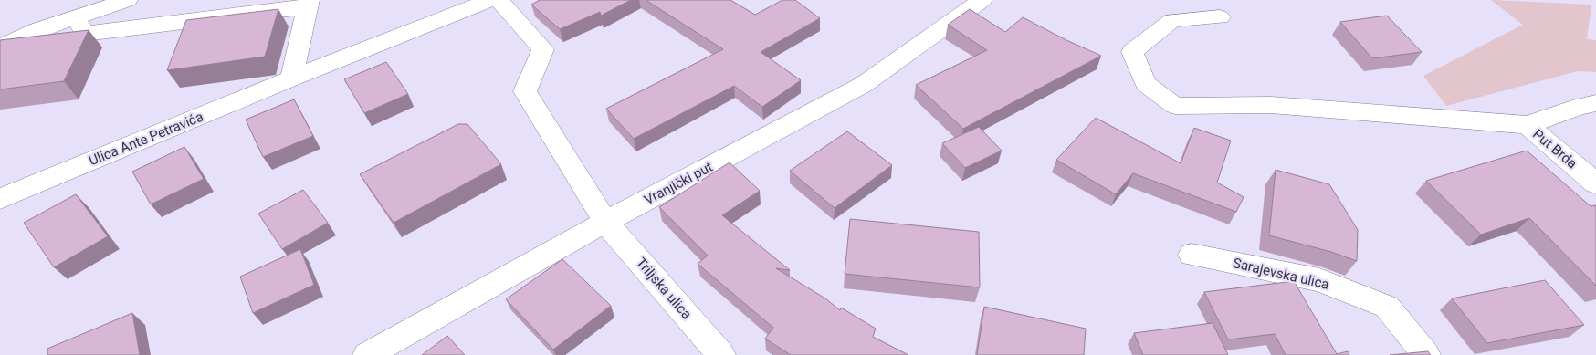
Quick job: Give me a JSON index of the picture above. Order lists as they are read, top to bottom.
{
  "streets": {
    "street": [
      "Ulica Ante Petravića",
      "Put Brda",
      "Vranjički put",
      "Sarajevska ulica",
      "Triljska ulica"
    ]
  },
  "crossings": [
    ["Vranjički put", "Triljska ulica"]
  ]
}
